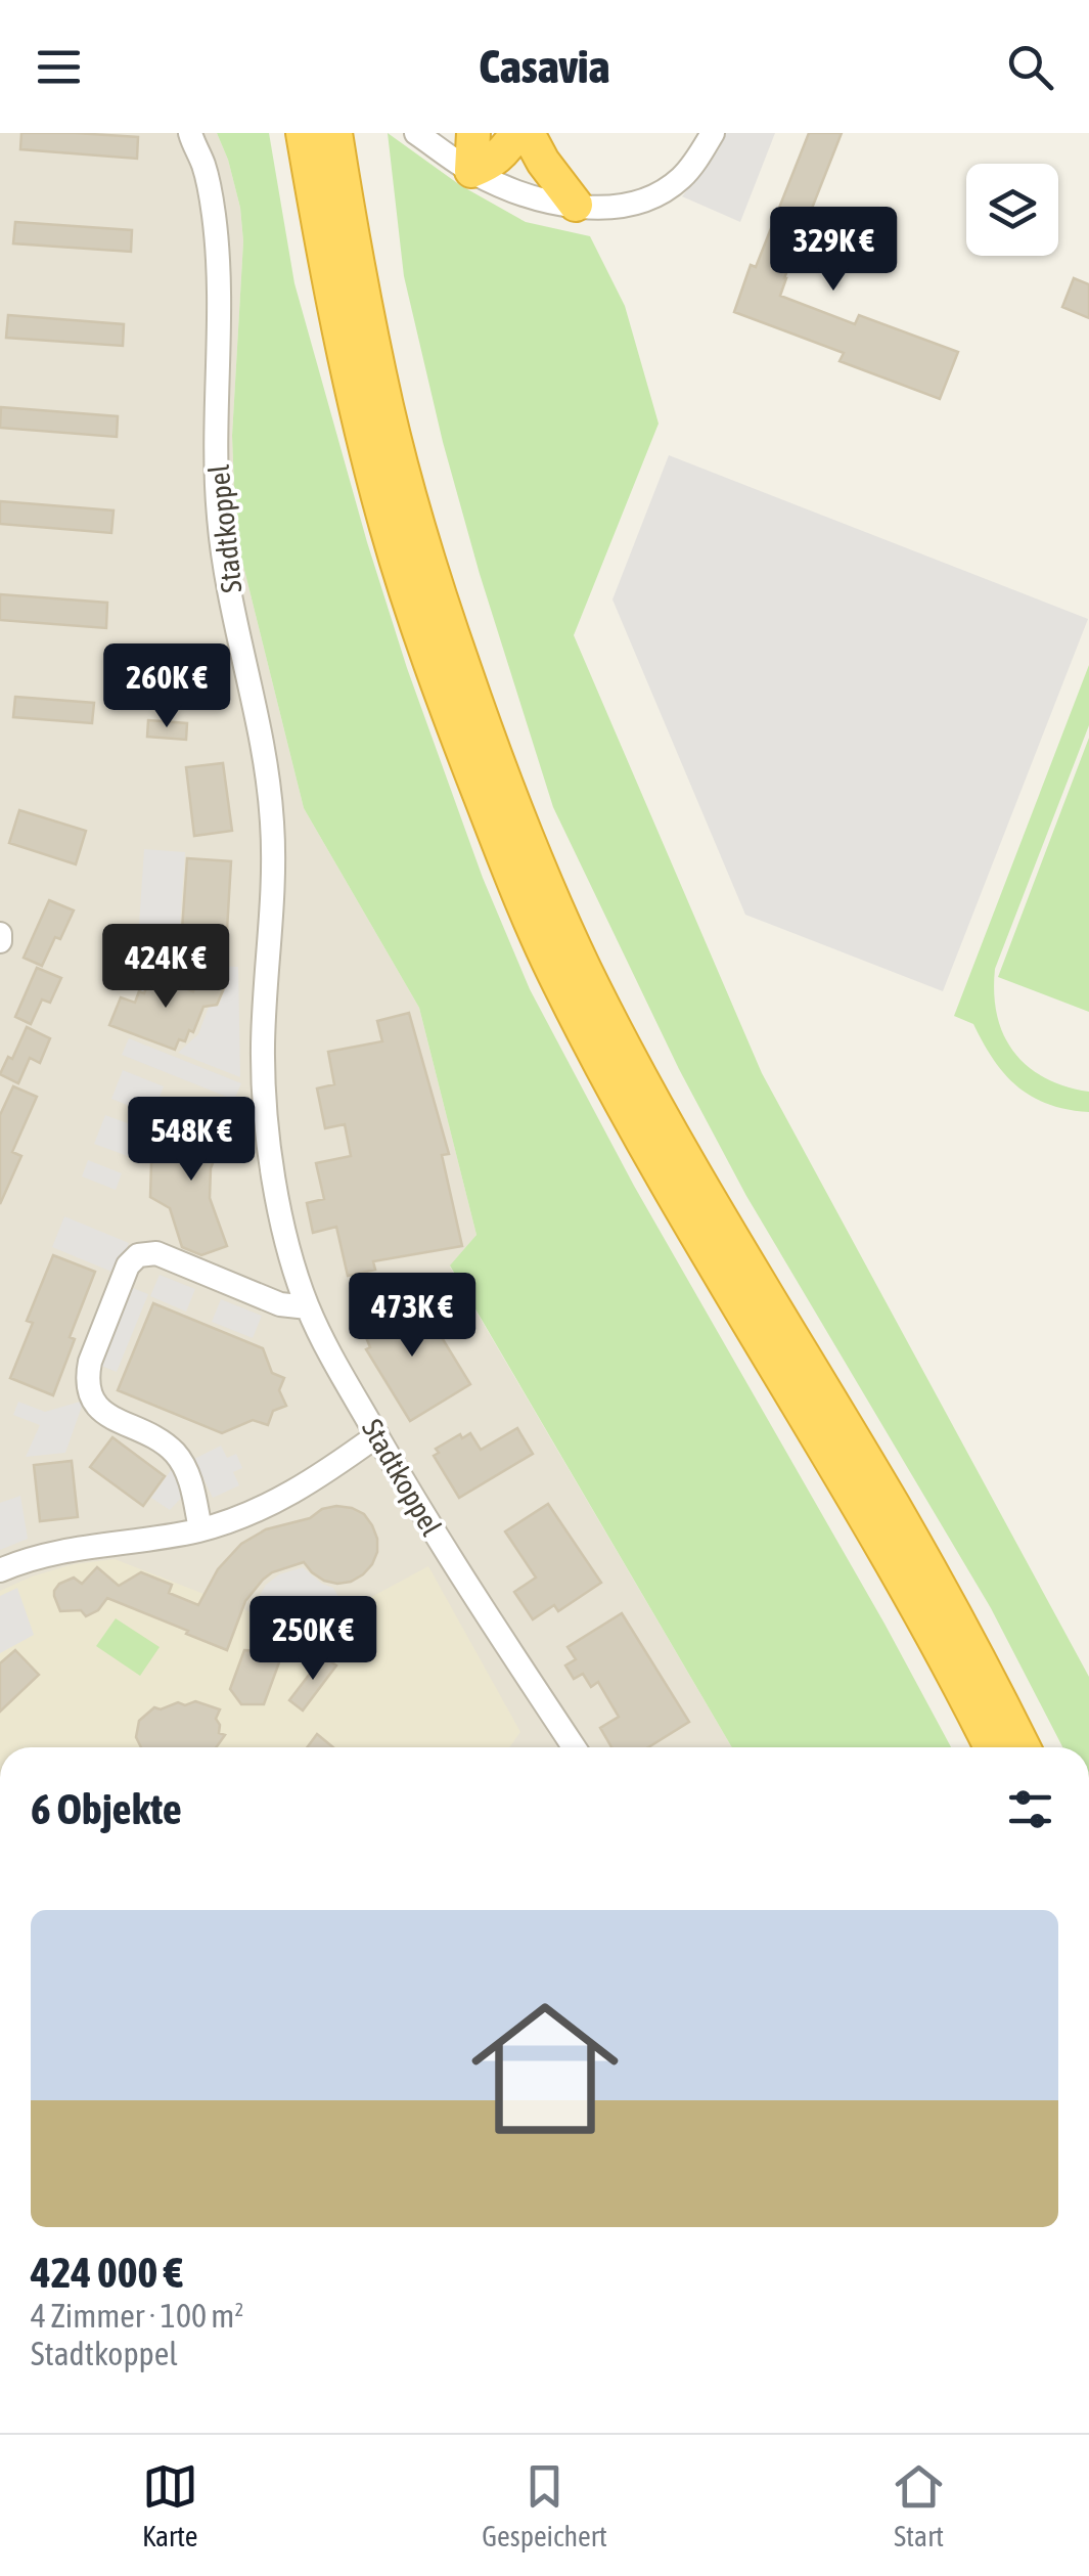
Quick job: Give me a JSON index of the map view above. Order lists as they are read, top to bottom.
{
  "streets": {
    "street": ["Stadtkoppel"]
  },
  "page": {
    "header": "Casavia",
    "price": [
      "329K €",
      "260K €",
      "424K €",
      "548K €",
      "473K €",
      "250K €"
    ],
    "heading": "6 Objekte",
    "list": [
      {
        "name": "424 000 €",
        "note": "4 Zimmer · 100 m² · Stadtkoppel"
      }
    ],
    "tabs": ["Karte", "Gespeichert", "Start"]
  }
}
